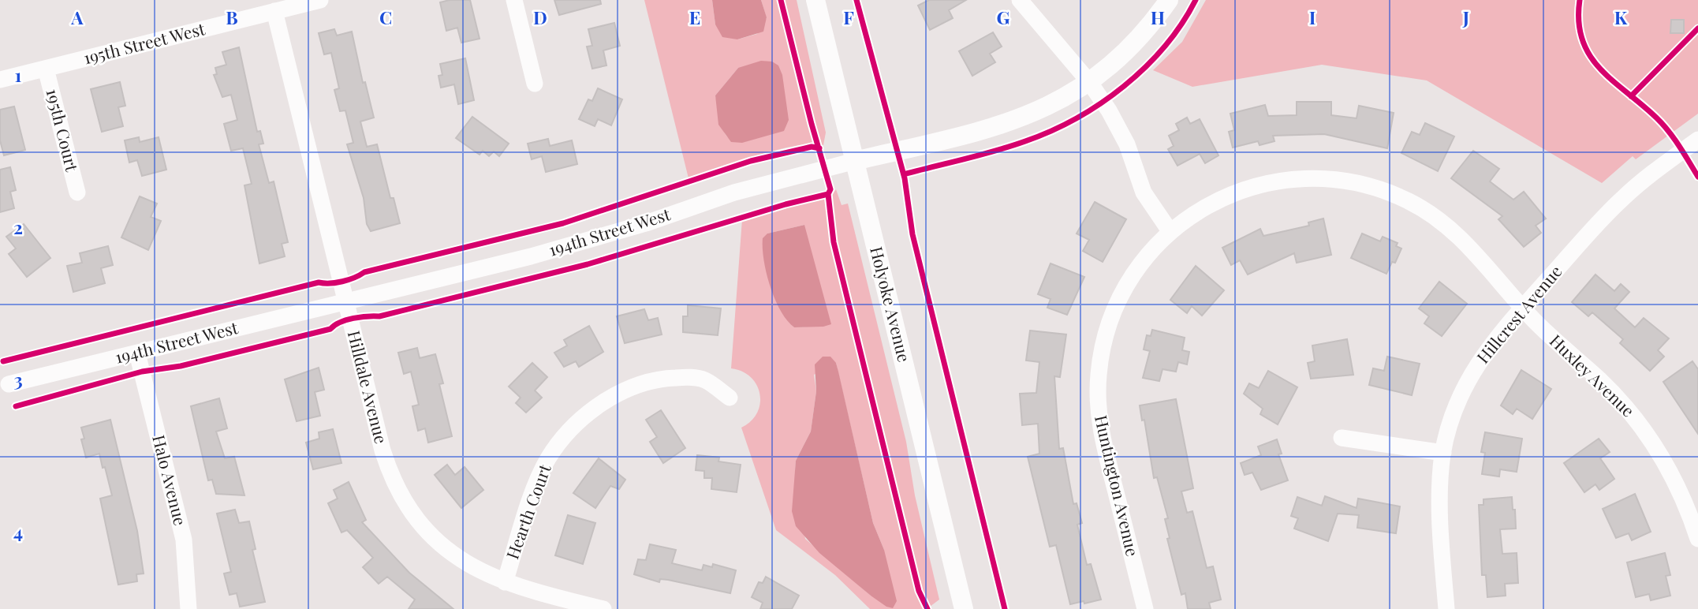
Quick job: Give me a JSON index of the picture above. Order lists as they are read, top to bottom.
{
  "streets": {
    "street": [
      "195th Street West",
      "195th Court",
      "194th Street West",
      "Holyoke Avenue",
      "Hillcrest Avenue",
      "Huxley Avenue",
      "Hilldale Avenue",
      "Halo Avenue",
      "Huntington Avenue",
      "Hearth Court"
    ]
  },
  "crossings": [
    ["195th Street West", "195th Court"],
    ["195th Street West", "Hilldale Avenue"],
    ["194th Street West", "Holyoke Avenue"],
    ["194th Street West", "Hilldale Avenue"],
    ["194th Street West", "Halo Avenue"],
    ["Hillcrest Avenue", "Huxley Avenue"],
    ["Hillcrest Avenue", "Huntington Avenue"],
    ["Huxley Avenue", "Huntington Avenue"],
    ["Hilldale Avenue", "Hearth Court"]
  ],
  "grid": {
    "columns": [
      "A",
      "B",
      "C",
      "D",
      "E",
      "F",
      "G",
      "H",
      "I",
      "J",
      "K"
    ],
    "rows": [
      "1",
      "2",
      "3",
      "4"
    ]
  }
}
